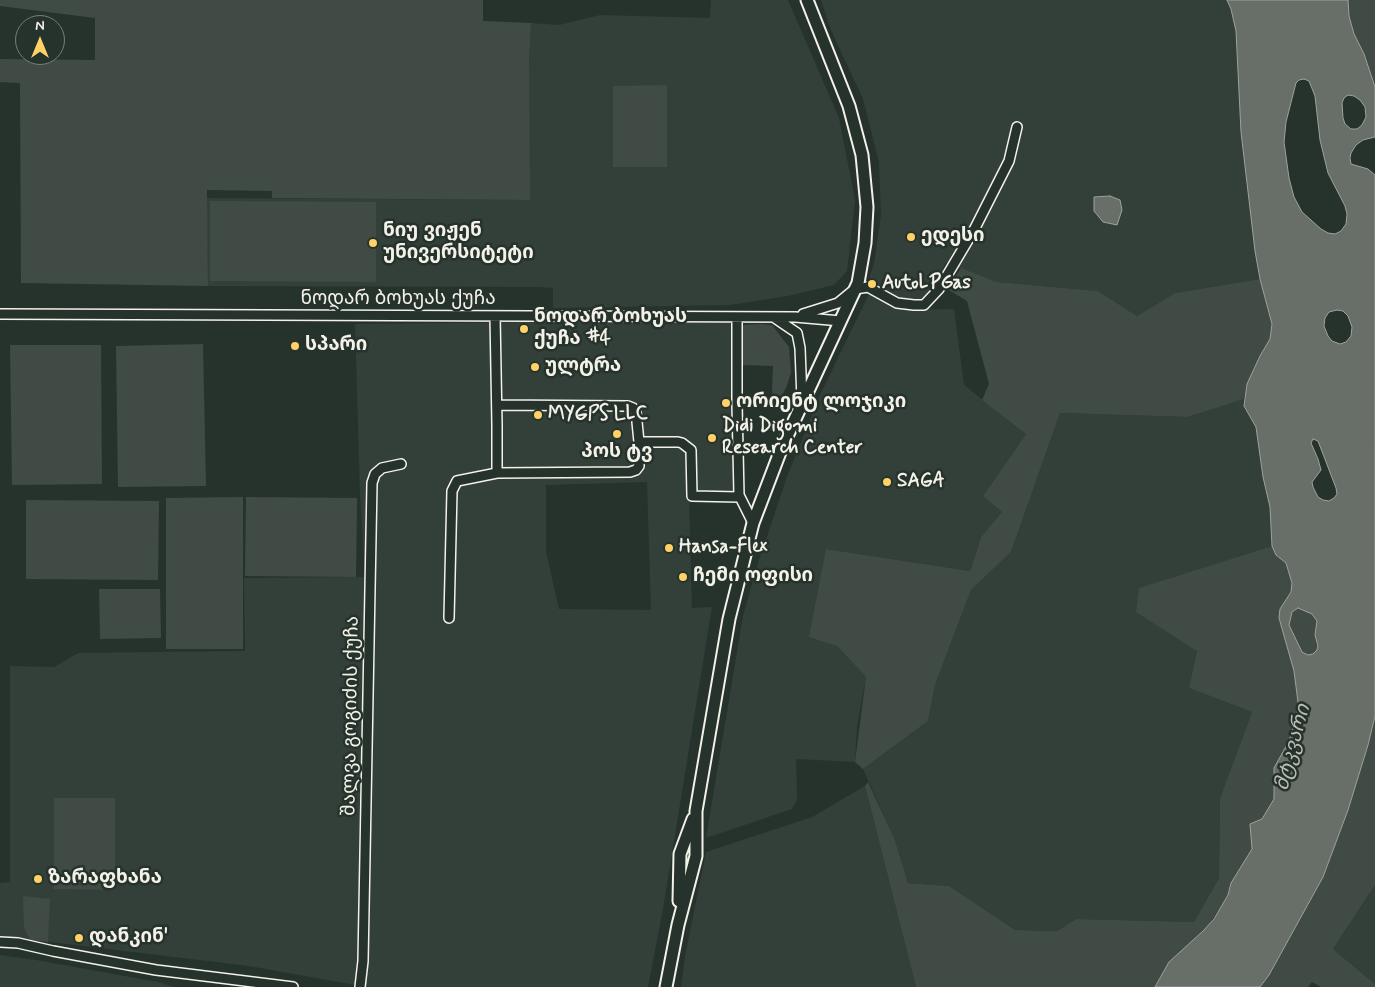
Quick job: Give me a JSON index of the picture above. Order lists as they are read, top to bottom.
{
  "streets": {
    "street": ["ნოდარ ბოხუას ქუჩა", "შალვა გოგიძის ქუჩა"]
  },
  "water": ["მტკვარი"],
  "places": [
    "ედესი",
    "ნიუ ვიჟენ უნივერსიტეტი",
    "AutoLPGas",
    "ნოდარ ბოხუას ქუჩა #4",
    "სპარი",
    "ულტრა",
    "ორიენტ ლოჯიკი",
    "MYGPS LLC",
    "პოს ტვ",
    "Didi Digomi Research Center",
    "SAGA",
    "Hansa-Flex",
    "ჩემი ოფისი",
    "ზარაფხანა",
    "დანკინ'"
  ],
  "north": "top"
}
